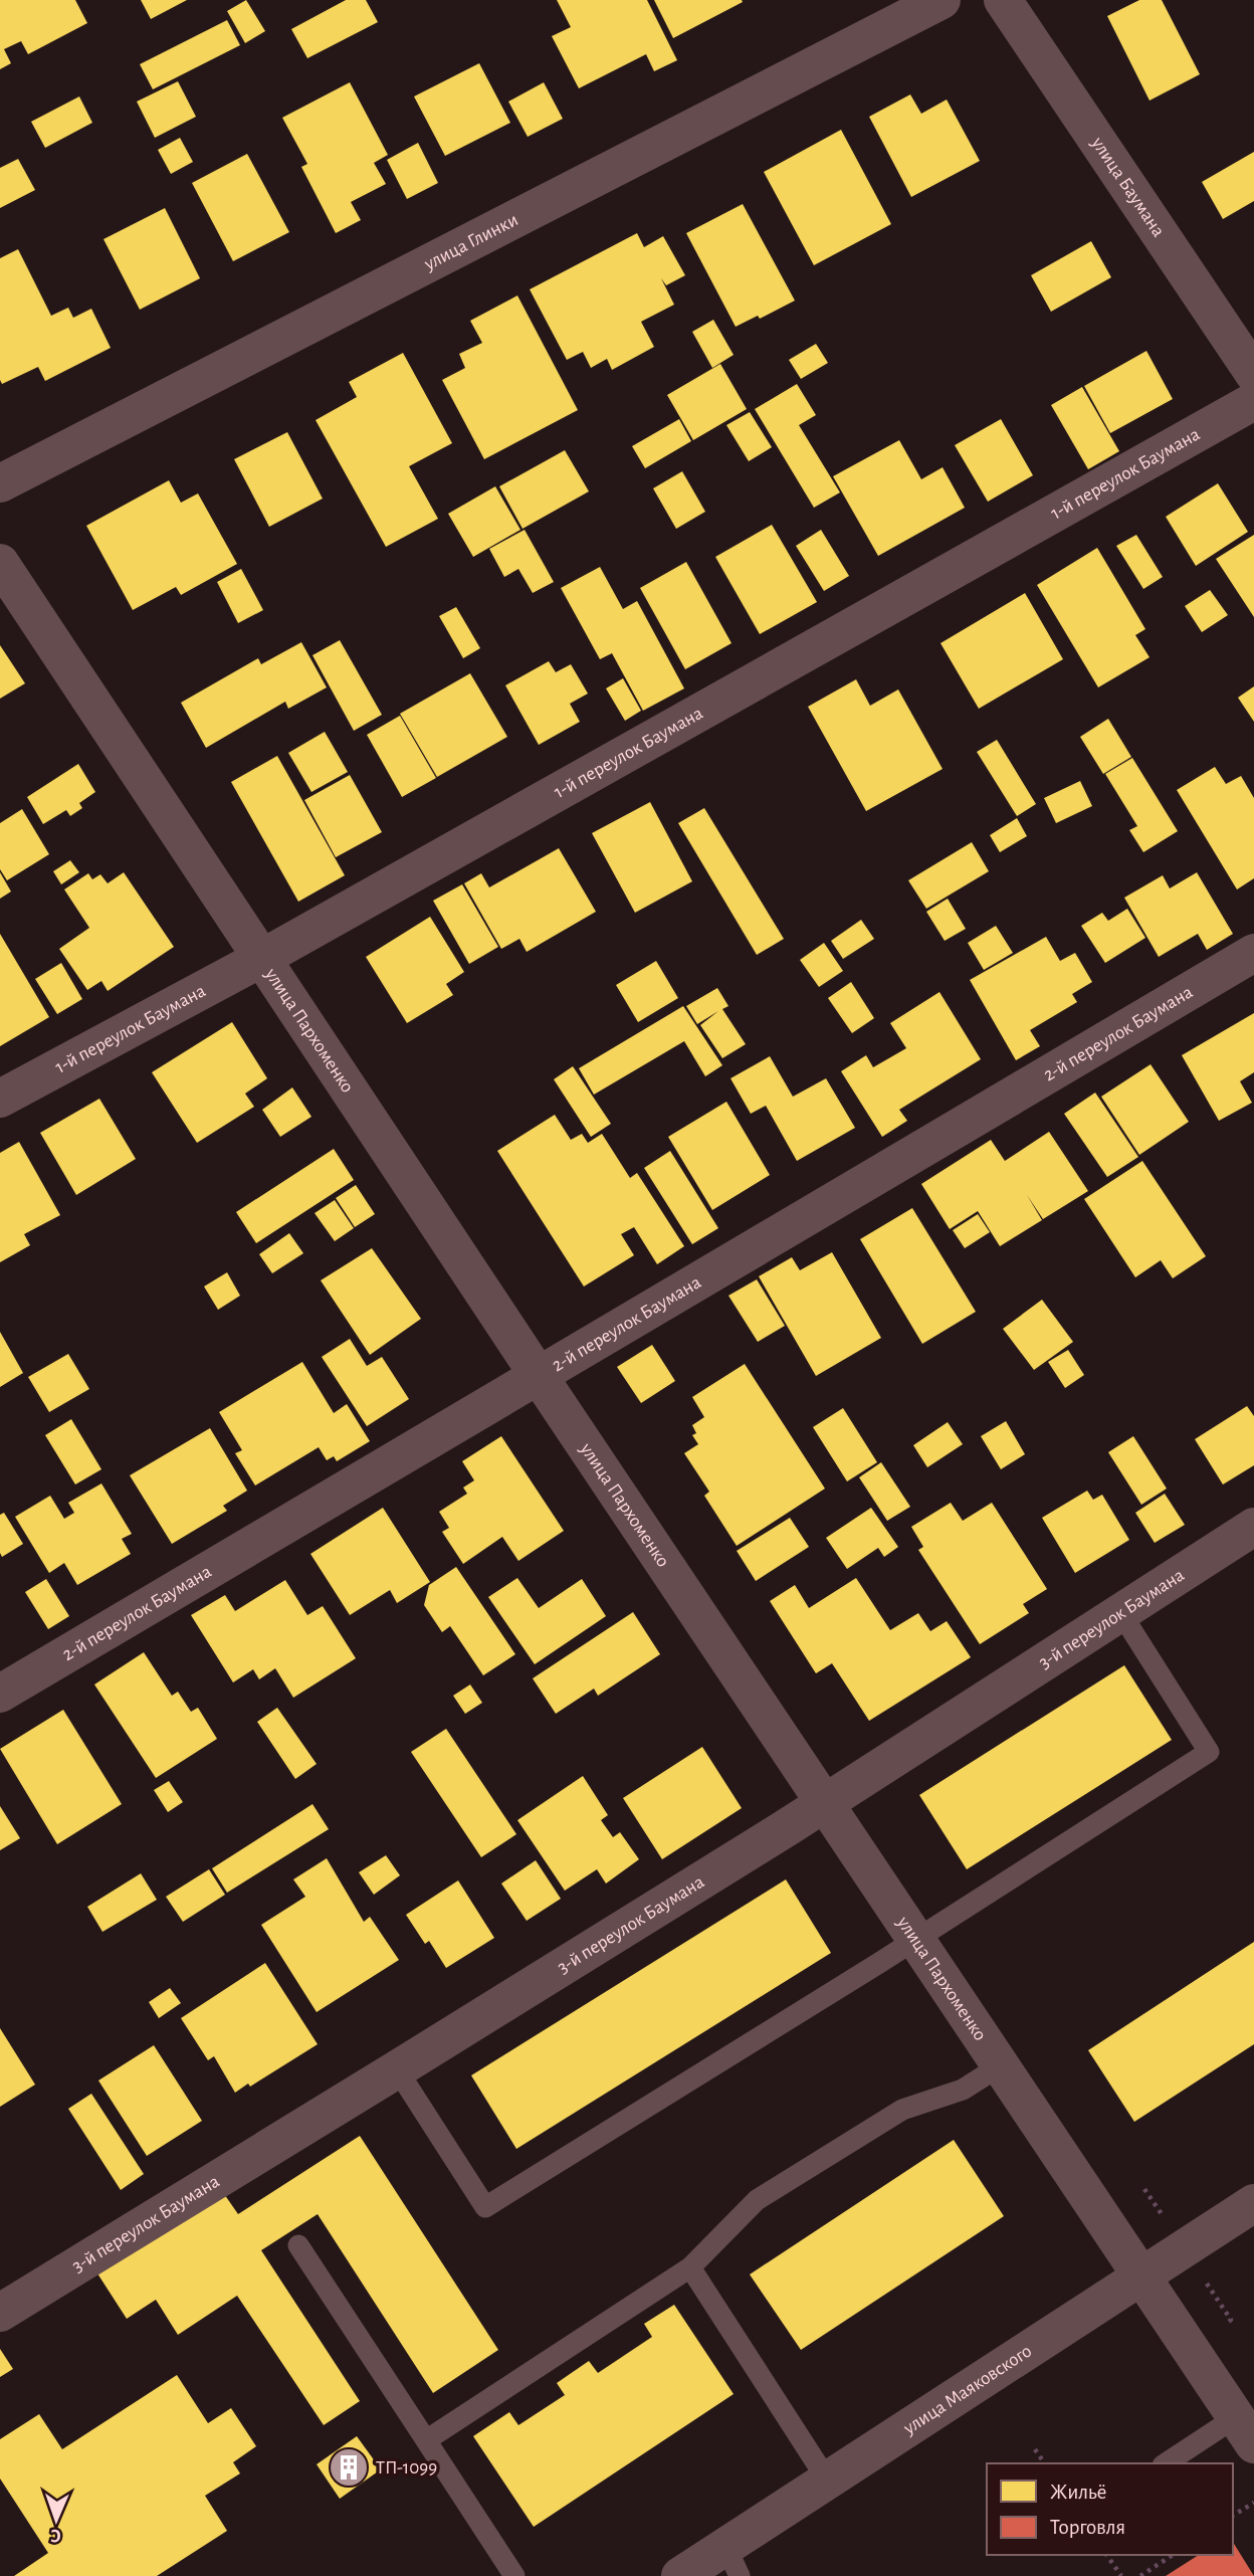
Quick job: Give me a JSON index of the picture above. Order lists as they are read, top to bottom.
{
  "streets": {
    "street": [
      "улица Баумана",
      "улица Глинки",
      "1-й переулок Баумана",
      "улица Пархоменко",
      "2-й переулок Баумана",
      "3-й переулок Баумана",
      "улица Маяковского"
    ]
  },
  "crossings": [
    ["1-й переулок Баумана", "улица Пархоменко"],
    ["улица Пархоменко", "2-й переулок Баумана"],
    ["улица Пархоменко", "3-й переулок Баумана"],
    ["улица Пархоменко", "улица Маяковского"]
  ],
  "places": {
    "building": ["ТП-1099"]
  },
  "legend": ["Жильё", "Торговля"],
  "north": "bottom"
}
